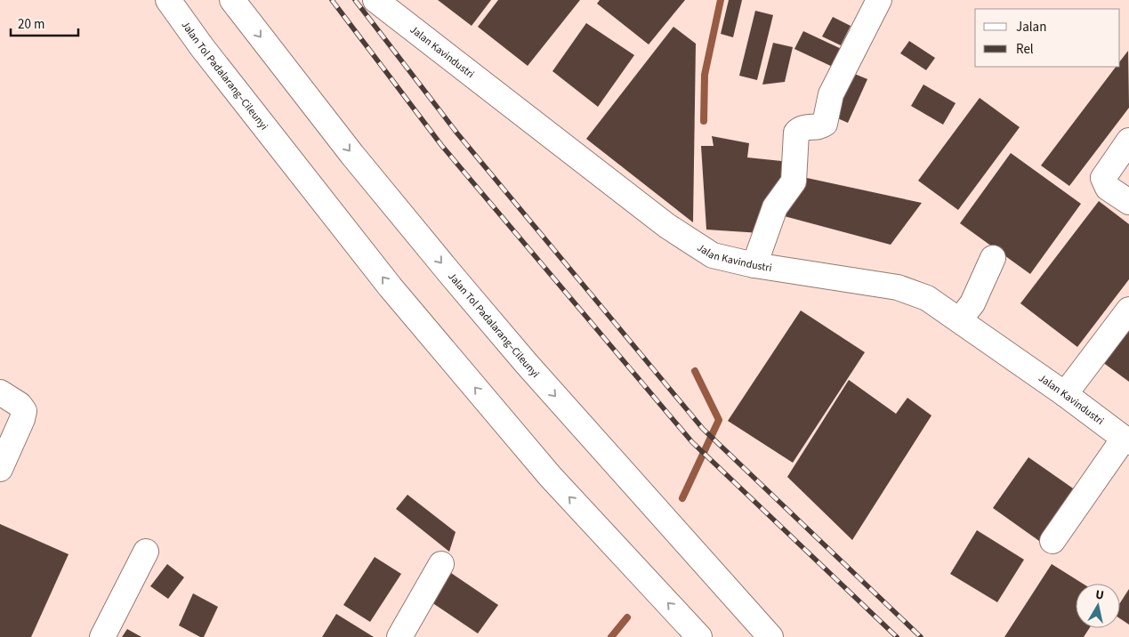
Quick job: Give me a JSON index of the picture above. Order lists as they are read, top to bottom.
{
  "streets": {
    "main road": ["Jalan Kavindustri", "Jalan Tol Padalarang–Cileunyi"]
  },
  "legend": ["Jalan", "Rel"],
  "scale_bar": "20 m",
  "north": "top"
}
